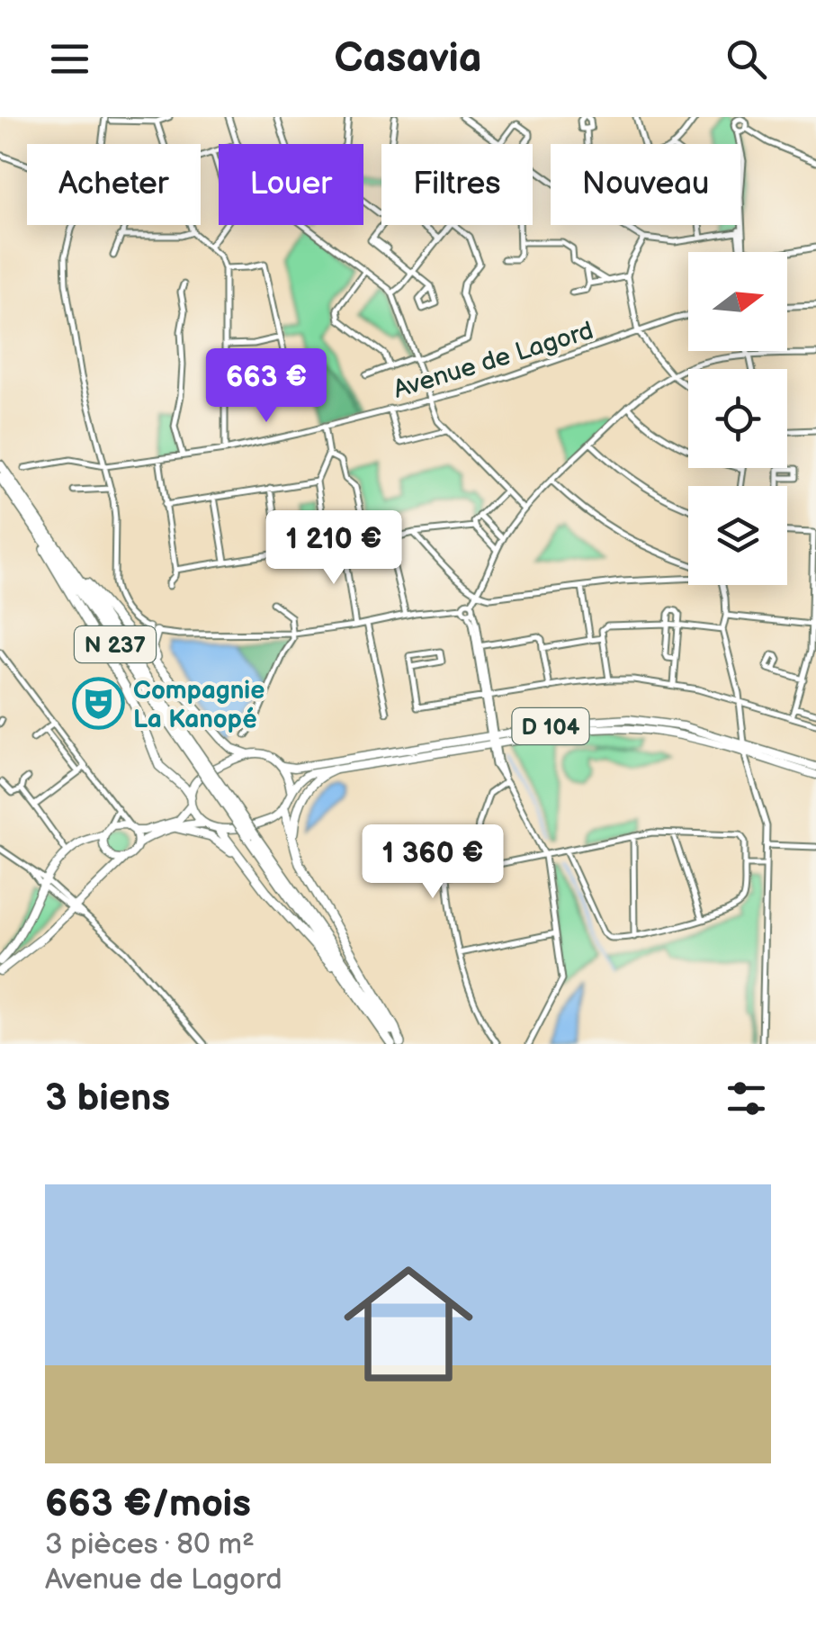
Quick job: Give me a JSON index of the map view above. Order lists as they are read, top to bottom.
{
  "streets": {
    "highway": ["N 237"],
    "main road": ["D 104"],
    "street": ["Avenue de Lagord"]
  },
  "places": {
    "theatre": ["Compagnie La Kanopé"]
  },
  "north": "right",
  "page": {
    "header": "Casavia",
    "chip": [
      "Acheter",
      "Louer",
      "Filtres",
      "Nouveau"
    ],
    "price": ["663 €", "1 210 €", "1 360 €"],
    "heading": "3 biens",
    "list": [
      {
        "name": "663 €/mois",
        "note": "3 pièces · 80 m² · Avenue de Lagord"
      }
    ]
  }
}
